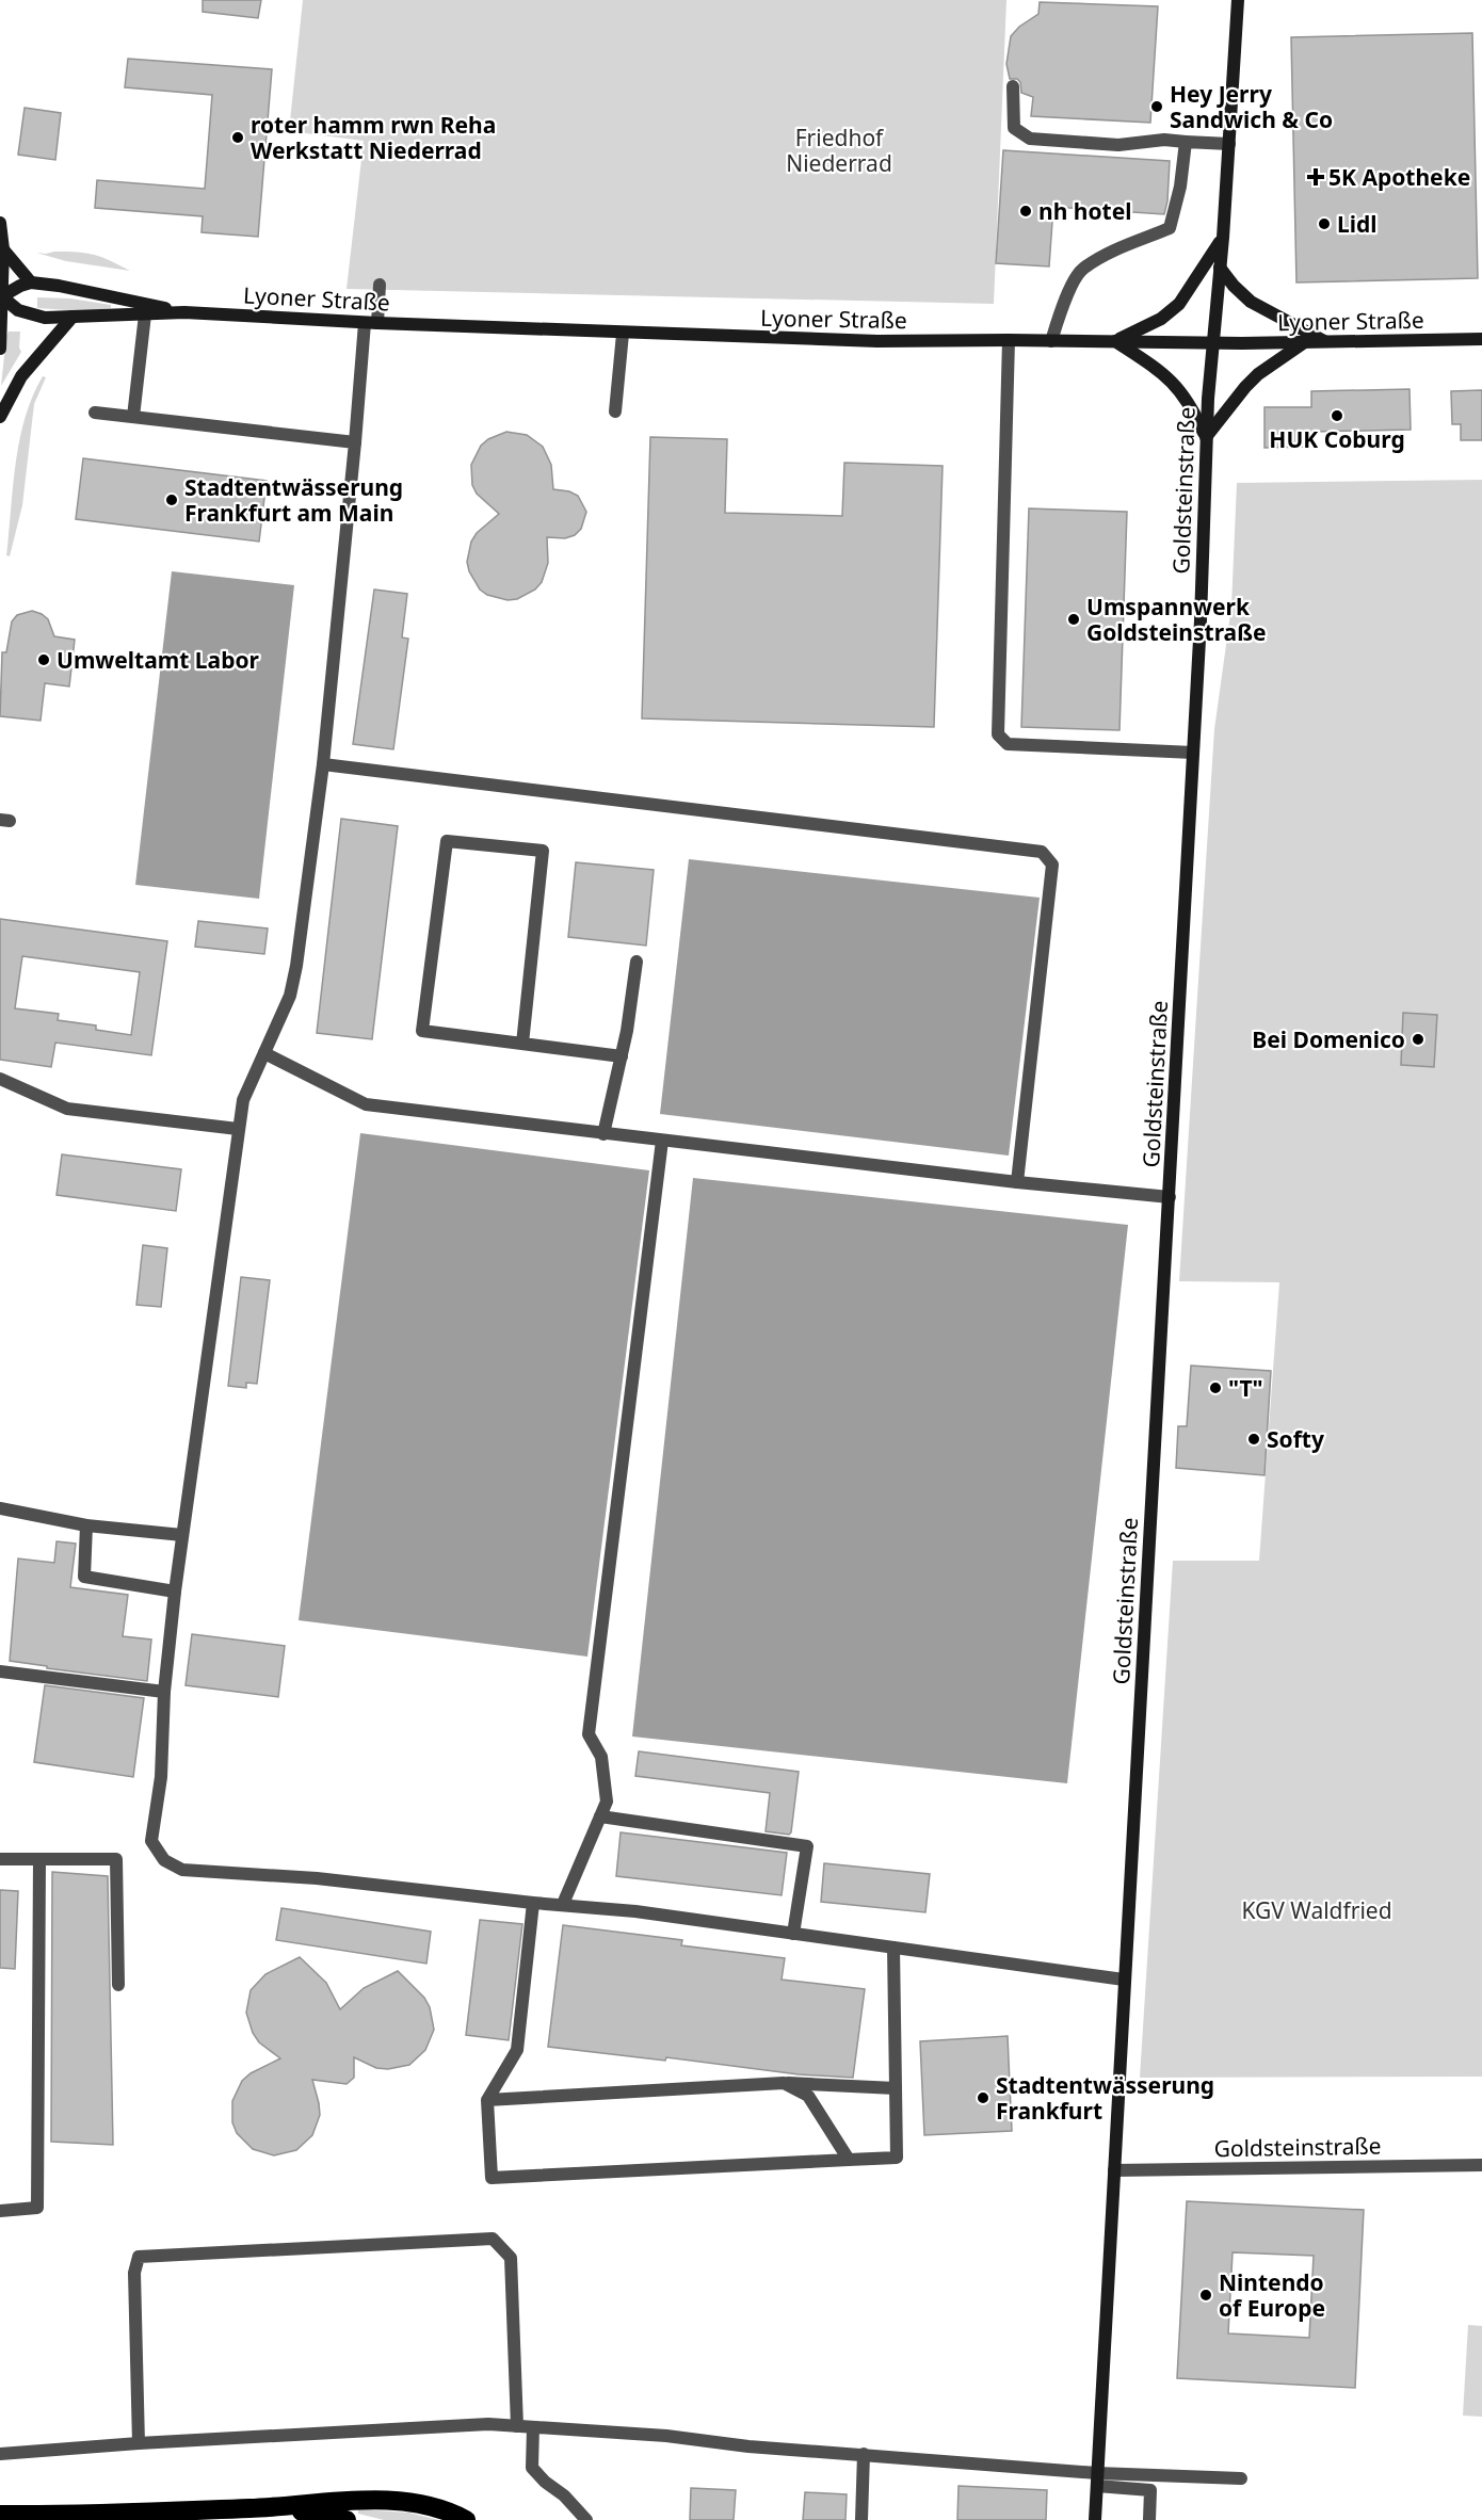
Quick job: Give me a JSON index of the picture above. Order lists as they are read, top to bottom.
{
  "streets": {
    "street": ["Lyoner Straße", "Goldsteinstraße"]
  },
  "crossings": [
    ["Lyoner Straße", "Goldsteinstraße"]
  ],
  "parks": ["Friedhof Niederrad", "KGV Waldfried"],
  "places": {
    "other": [
      "Hey Jerry Sandwich & Co",
      "roter hamm rwn Reha Werkstatt Niederrad",
      "nh hotel",
      "Lidl",
      "HUK Coburg",
      "Stadtentwässerung Frankfurt am Main",
      "Umspannwerk Goldsteinstraße",
      "Umweltamt Labor",
      "Bei Domenico",
      "\"T\"",
      "Softy",
      "Stadtentwässerung Frankfurt",
      "Nintendo of Europe"
    ],
    "health": ["5K Apotheke"]
  }
}
